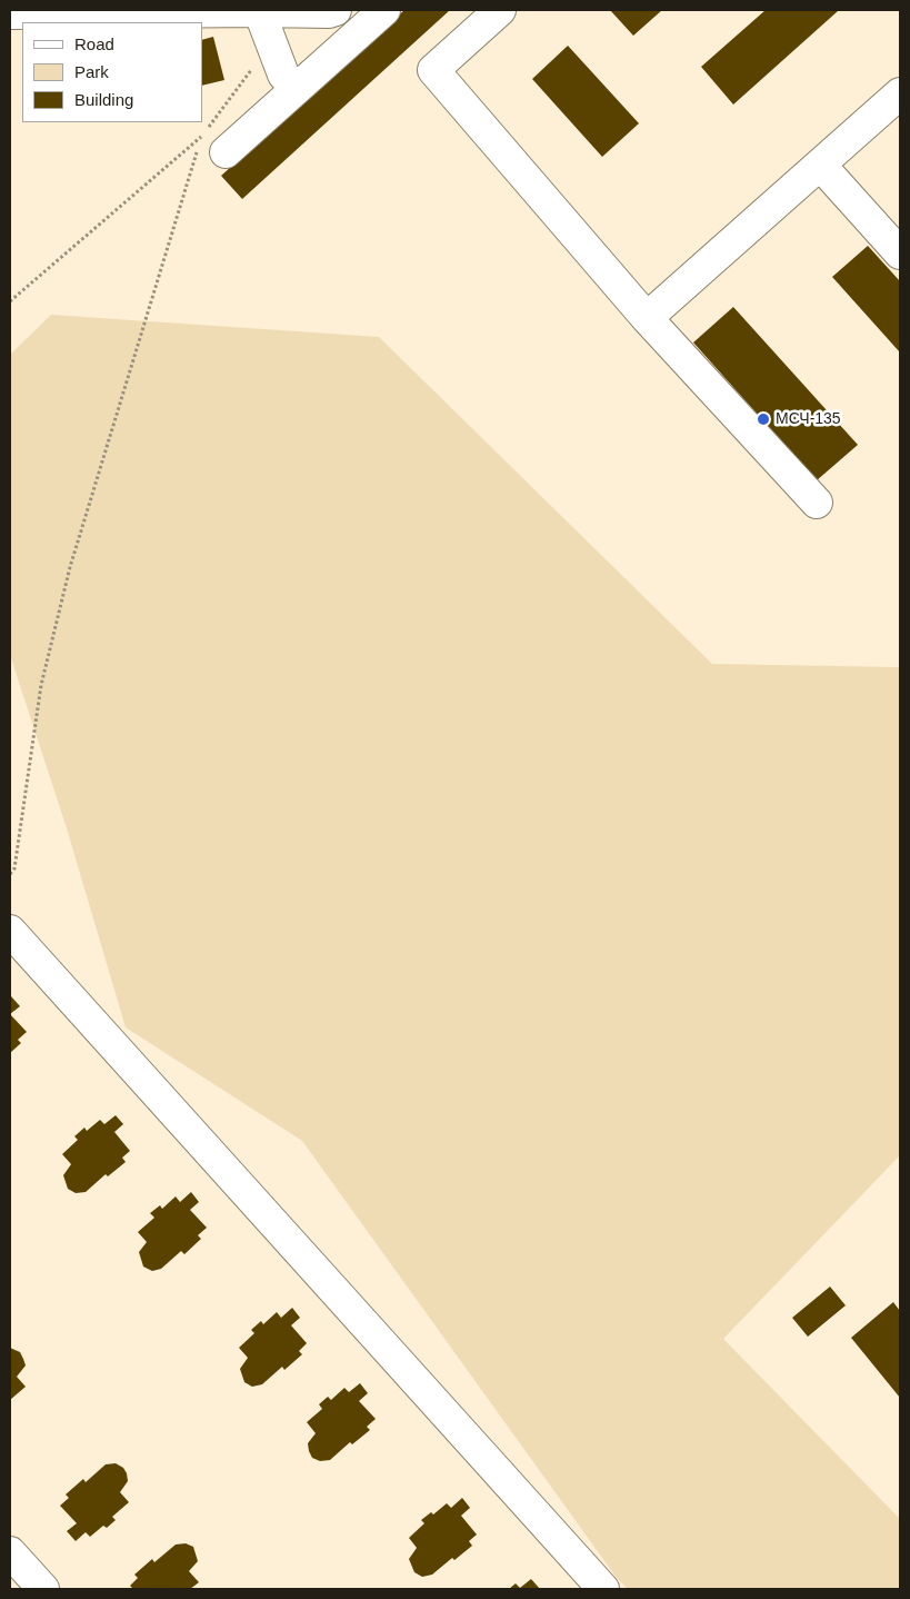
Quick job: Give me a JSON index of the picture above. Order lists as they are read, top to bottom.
{
  "places": ["МСЧ-135"],
  "legend": ["Road", "Park", "Building"]
}
